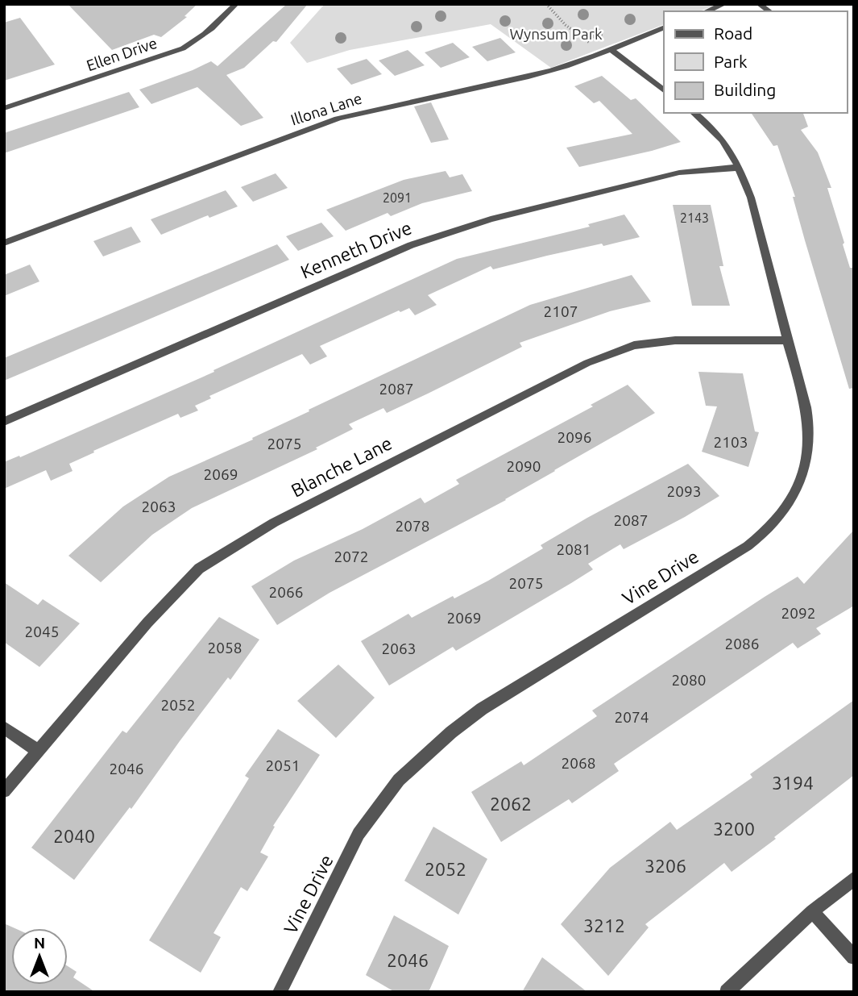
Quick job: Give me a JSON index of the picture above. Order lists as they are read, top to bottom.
{
  "streets": {
    "street": [
      "Ellen Drive",
      "Illona Lane",
      "Kenneth Drive",
      "Blanche Lane",
      "Vine Drive"
    ]
  },
  "crossings": [
    ["Kenneth Drive", "Vine Drive"],
    ["Blanche Lane", "Vine Drive"]
  ],
  "parks": ["Wynsum Park"],
  "house_numbers": [
    "2091",
    "2143",
    "2107",
    "2087",
    "2096",
    "2103",
    "2075",
    "2090",
    "2069",
    "2093",
    "2063",
    "2087",
    "2078",
    "2081",
    "2072",
    "2075",
    "2066",
    "2092",
    "2069",
    "2045",
    "2086",
    "2058",
    "2063",
    "2080",
    "2052",
    "2074",
    "2068",
    "2051",
    "2046",
    "3194",
    "2062",
    "3200",
    "2040",
    "3206",
    "2052",
    "3212",
    "2046"
  ],
  "legend": ["Road", "Park", "Building"],
  "north": "top"
}
